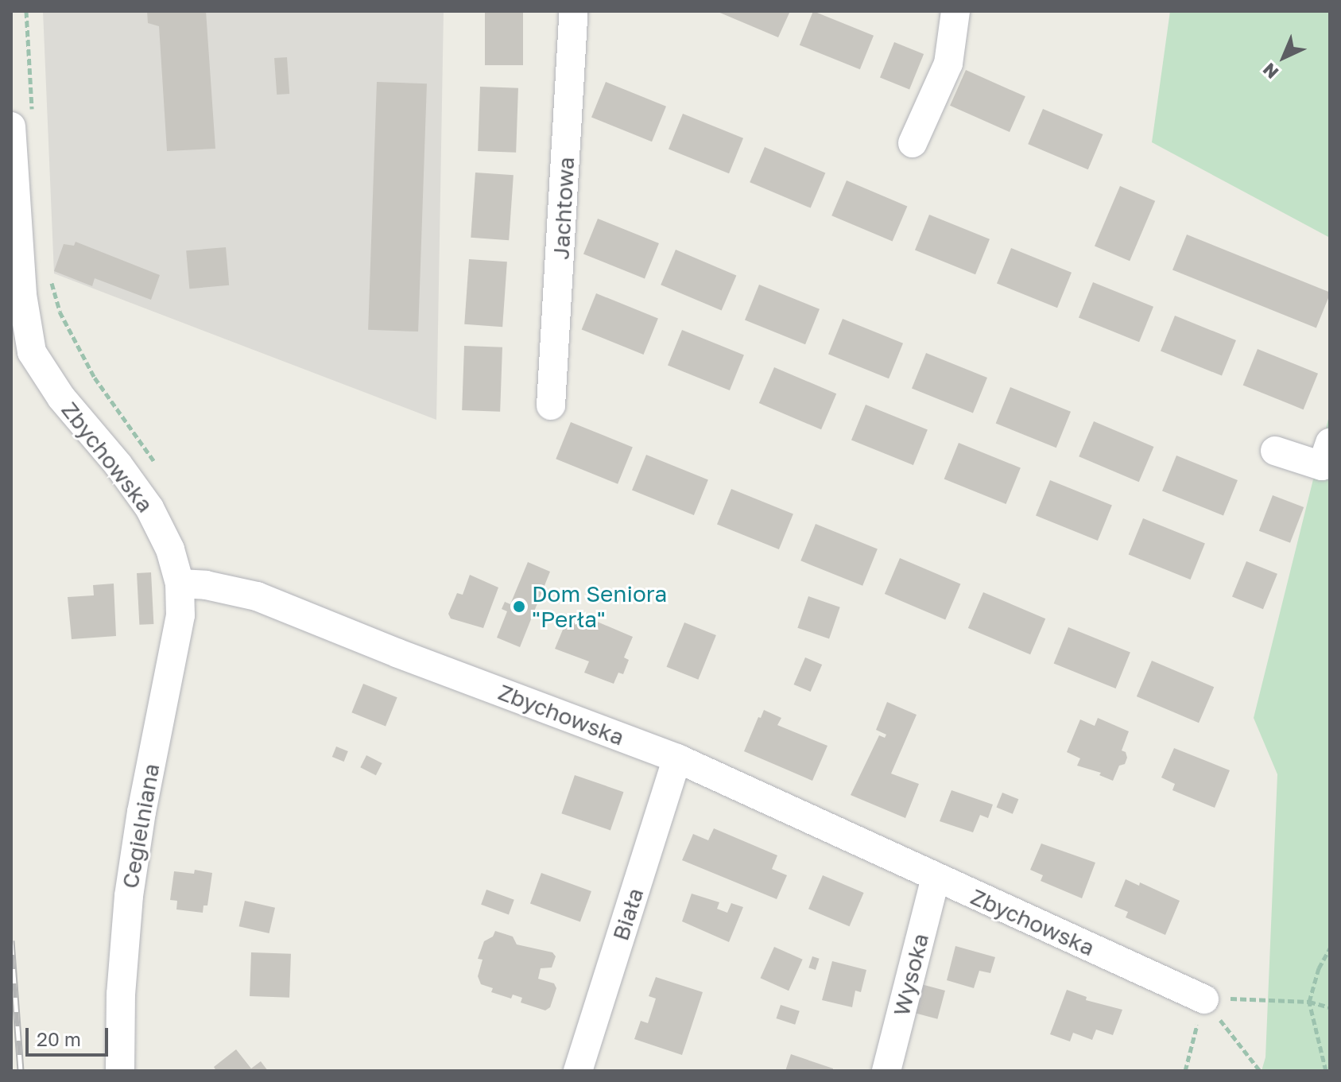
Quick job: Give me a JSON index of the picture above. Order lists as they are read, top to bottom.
{
  "streets": {
    "street": [
      "Jachtowa",
      "Zbychowska",
      "Cegielniana",
      "Biała",
      "Wysoka"
    ]
  },
  "crossings": [
    ["Zbychowska", "Cegielniana"],
    ["Zbychowska", "Biała"],
    ["Zbychowska", "Wysoka"]
  ],
  "places": ["Dom Seniora \"Perła\""],
  "scale_bar": "20 m",
  "north": "bottom left"
}
